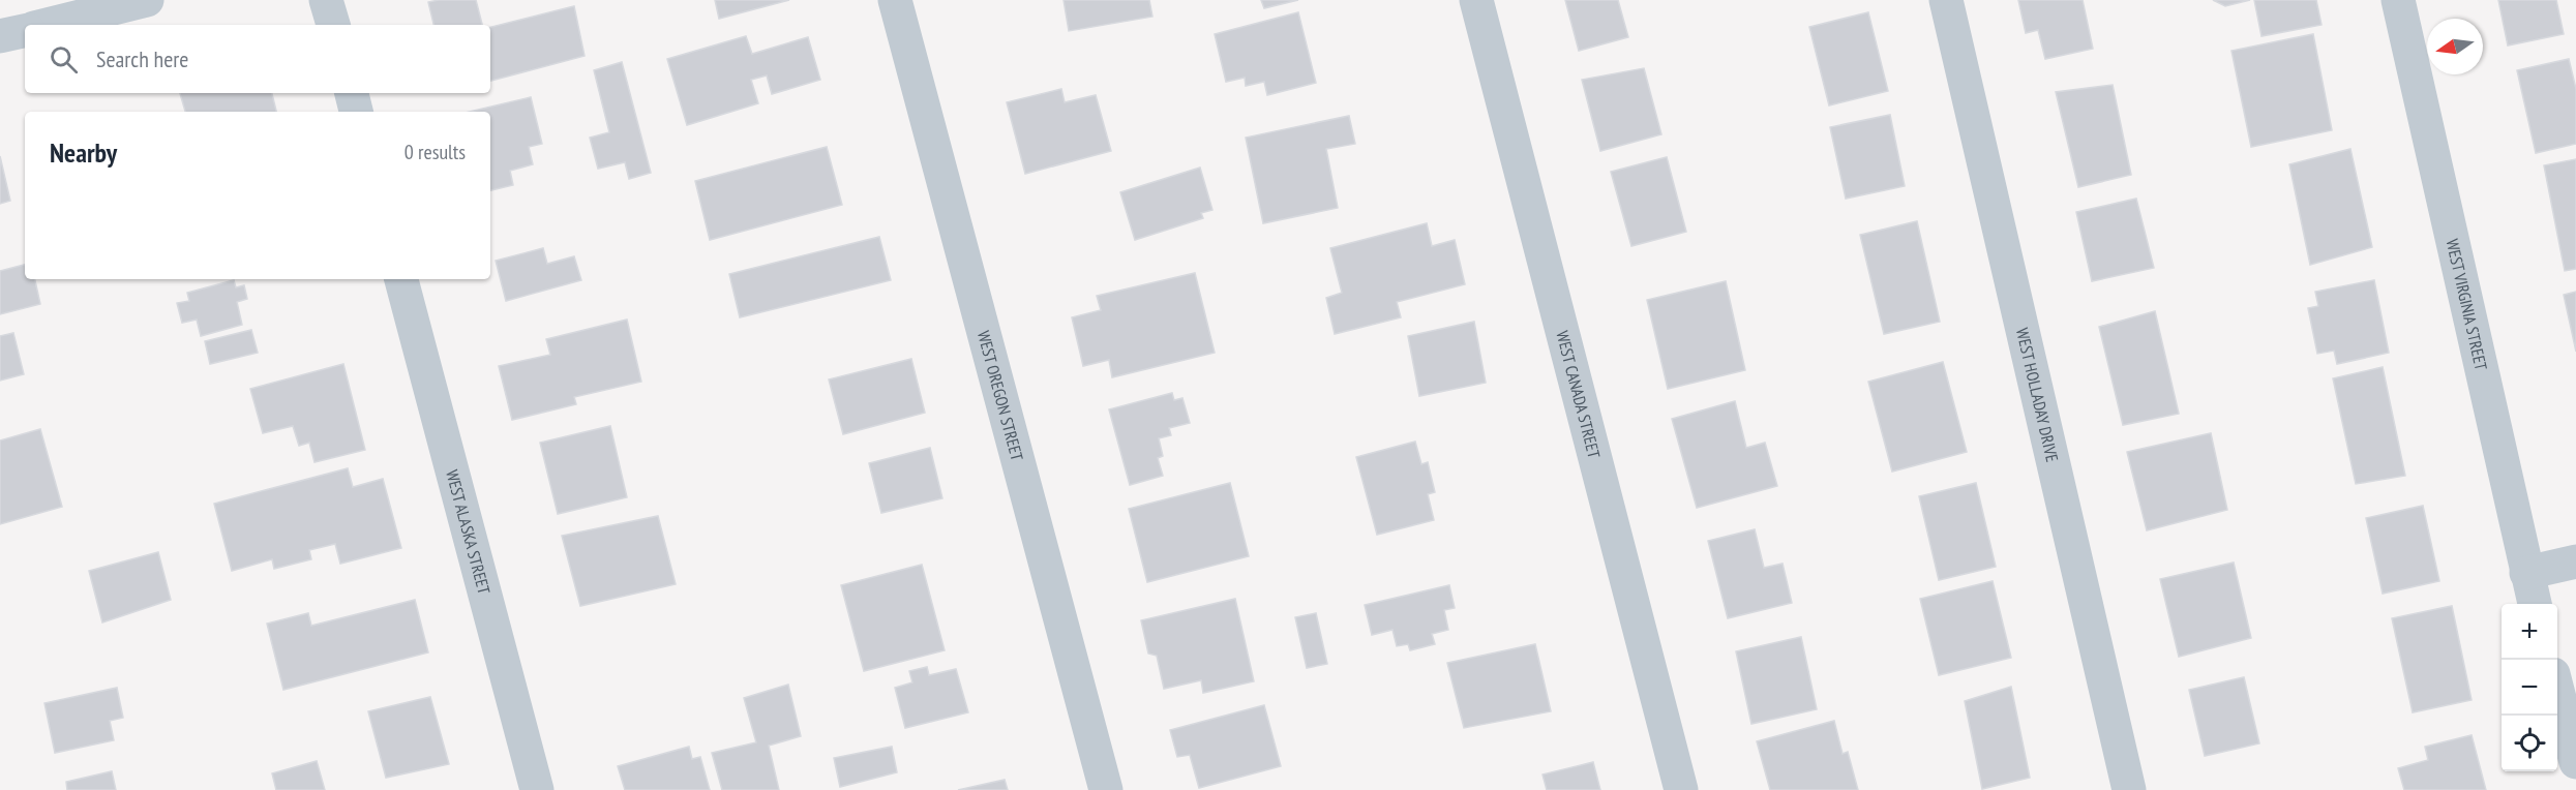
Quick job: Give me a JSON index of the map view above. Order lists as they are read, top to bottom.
{
  "streets": {
    "street": [
      "WEST VIRGINIA STREET",
      "WEST OREGON STREET",
      "WEST CANADA STREET",
      "WEST HOLLADAY DRIVE",
      "WEST ALASKA STREET"
    ]
  },
  "north": "left",
  "page": {
    "search": "Search here",
    "heading": ["Nearby", "0 results"],
    "map_buttons": ["+", "−"]
  }
}
